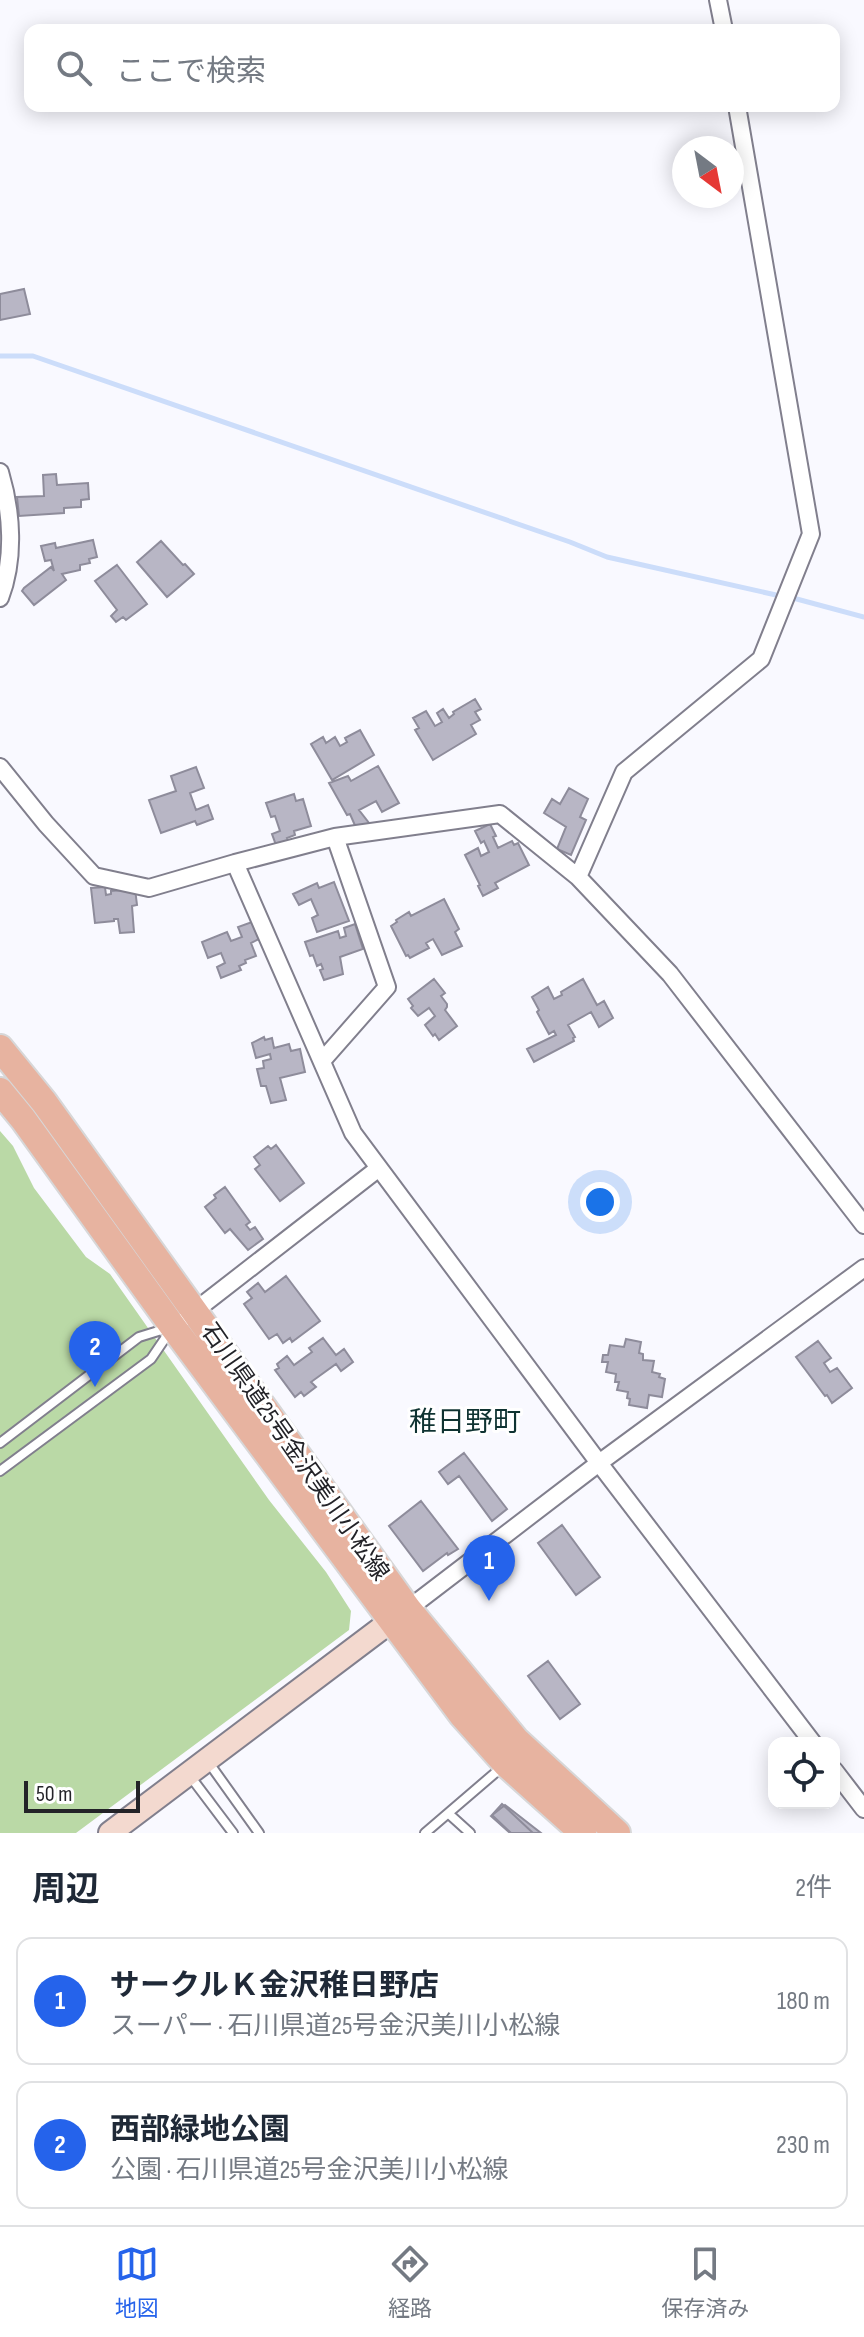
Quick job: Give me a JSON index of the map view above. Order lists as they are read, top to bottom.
{
  "streets": {
    "main road": ["石川県道25号金沢美川小松線"]
  },
  "districts": ["稚日野町"],
  "scale_bar": "50 m",
  "north": "bottom right",
  "page": {
    "search": "ここで検索",
    "pins": ["2", "1"],
    "scale": "50 m",
    "heading": ["周辺", "2件"],
    "list": [
      {
        "mark": "1",
        "name": "サークルＫ金沢稚日野店",
        "note": "スーパー · 石川県道25号金沢美川小松線",
        "value": "180 m"
      },
      {
        "mark": "2",
        "name": "西部緑地公園",
        "note": "公園 · 石川県道25号金沢美川小松線",
        "value": "230 m"
      }
    ],
    "nav": ["地図", "経路", "保存済み"]
  }
}
